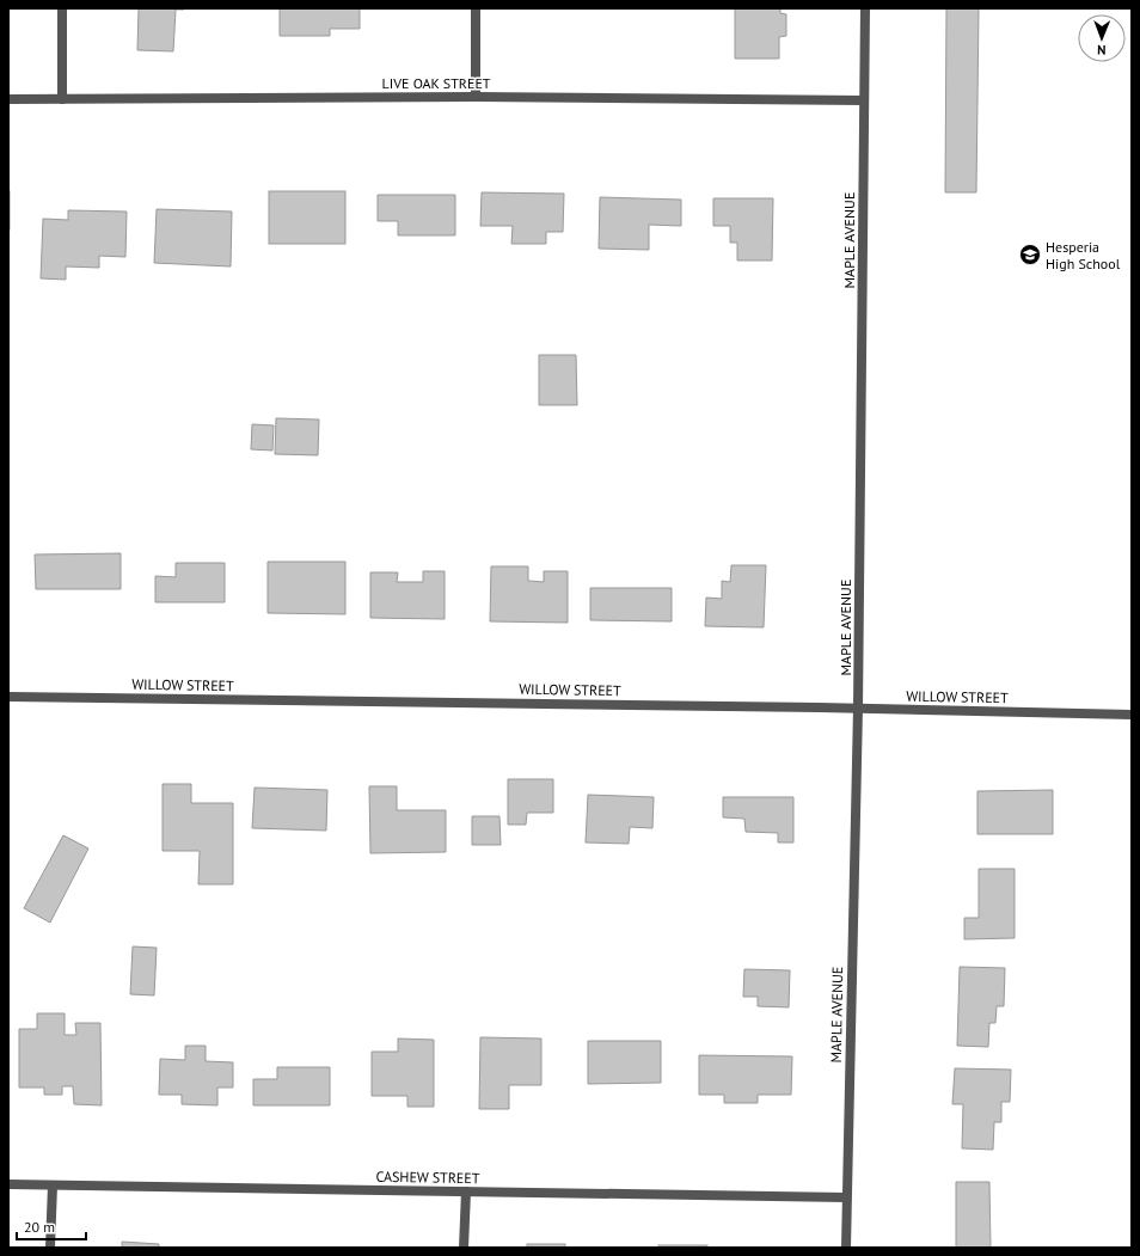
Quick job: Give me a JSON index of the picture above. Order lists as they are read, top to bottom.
{
  "streets": {
    "street": [
      "LIVE OAK STREET",
      "MAPLE AVENUE",
      "WILLOW STREET",
      "CASHEW STREET"
    ]
  },
  "crossings": [
    ["LIVE OAK STREET", "MAPLE AVENUE"],
    ["MAPLE AVENUE", "WILLOW STREET"],
    ["MAPLE AVENUE", "CASHEW STREET"]
  ],
  "places": {
    "school or university": ["Hesperia High School"]
  },
  "scale_bar": "20 m",
  "north": "bottom"
}
